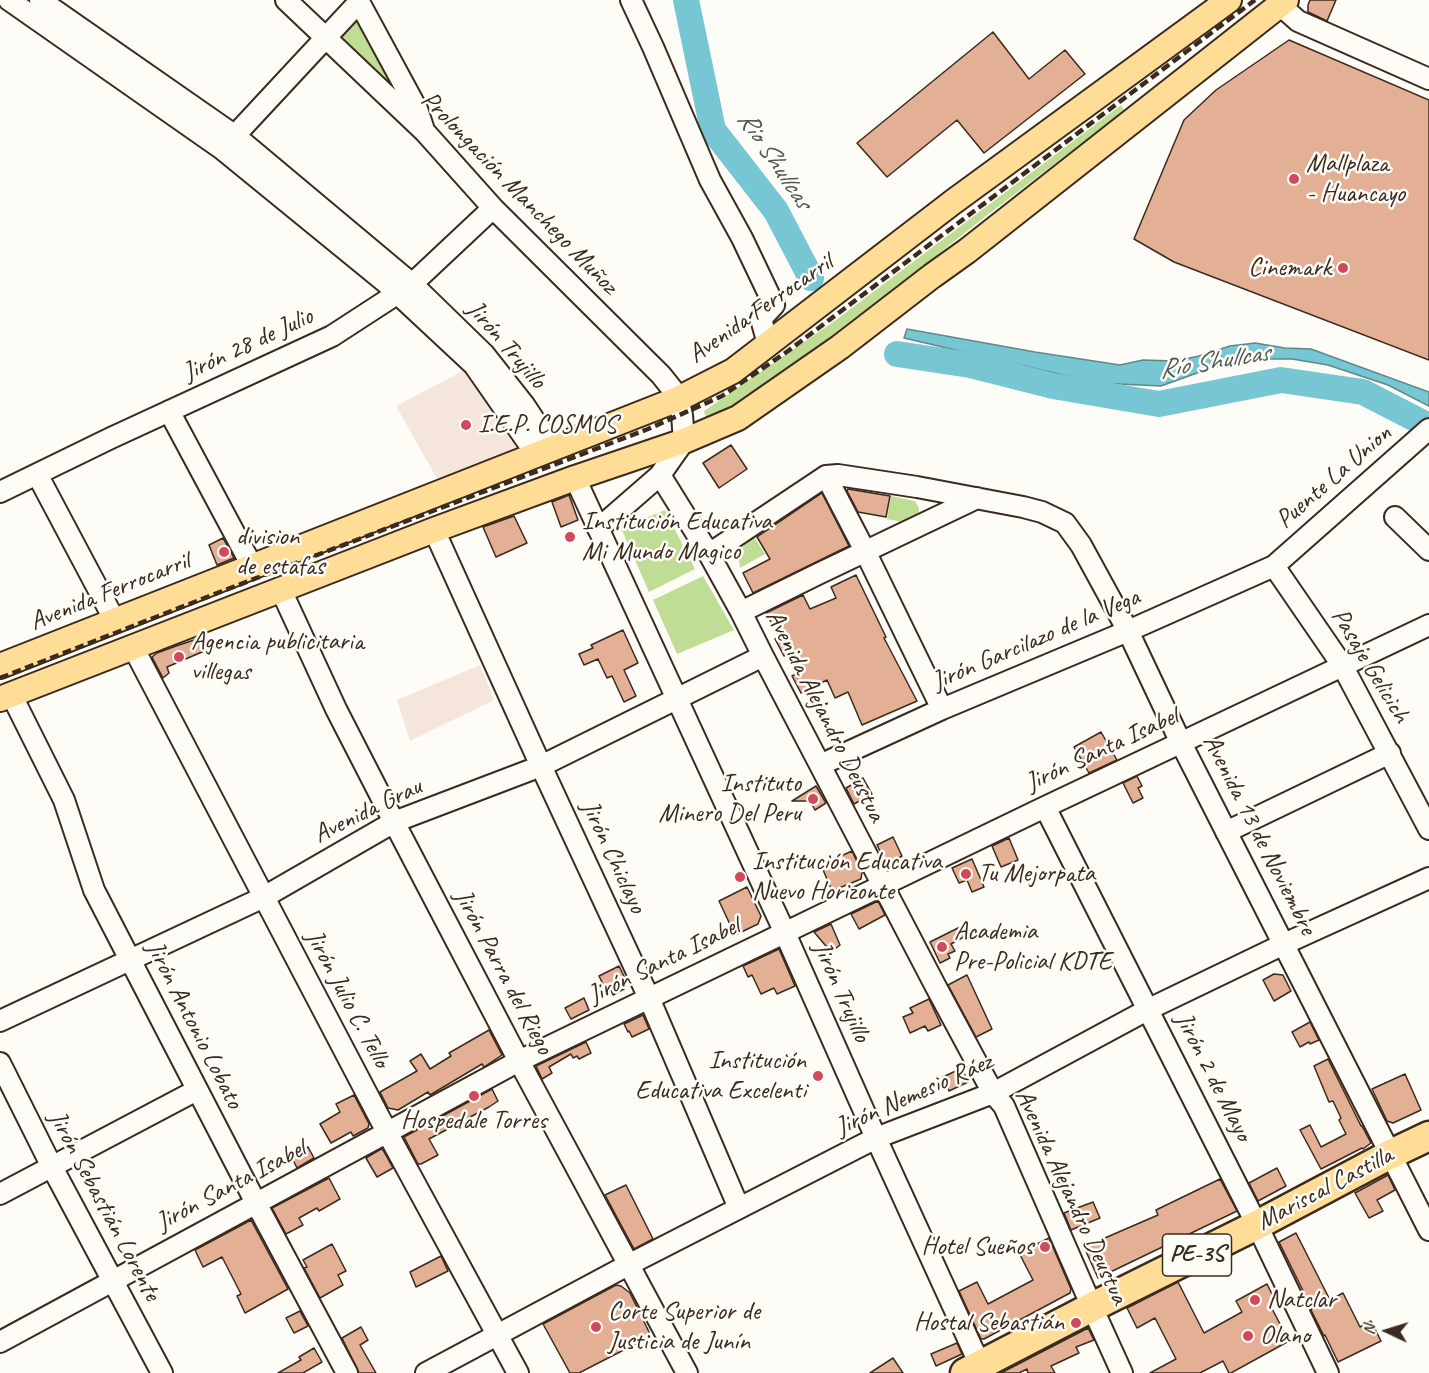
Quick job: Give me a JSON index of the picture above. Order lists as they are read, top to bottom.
{
  "streets": {
    "highway": ["Mariscal Castilla", "PE-3S"],
    "main road": ["Avenida Ferrocarril"],
    "street": [
      "Prolongación Manchego Muñoz",
      "Jirón 28 de Julio",
      "Jirón Trujillo",
      "Puente La Union",
      "Jirón Garcilazo de la Vega",
      "Pasaje Gelicich",
      "Avenida Alejandro Deustua",
      "Jirón Santa Isabel",
      "Avenida Grau",
      "Avenida 13 de Noviembre",
      "Jirón Chiclayo",
      "Jirón Parra del Riego",
      "Jirón Julio C. Tello",
      "Jirón Antonio Lobato",
      "Jirón 2 de Mayo",
      "Jirón Nemesio Ráez",
      "Jirón Sebastián Lorente"
    ]
  },
  "crossings": [
    ["Prolongación Manchego Muñoz", "Avenida Ferrocarril"],
    ["Prolongación Manchego Muñoz", "Jirón 28 de Julio"],
    ["Avenida Ferrocarril", "Jirón Trujillo"],
    ["Jirón 28 de Julio", "Jirón Trujillo"],
    ["Jirón Trujillo", "Jirón Santa Isabel"],
    ["Jirón Trujillo", "Avenida Grau"],
    ["Jirón Trujillo", "Jirón Nemesio Ráez"],
    ["Jirón Trujillo", "Mariscal Castilla"],
    ["Puente La Union", "Jirón Garcilazo de la Vega"],
    ["Puente La Union", "Pasaje Gelicich"],
    ["Jirón Garcilazo de la Vega", "Pasaje Gelicich"],
    ["Jirón Garcilazo de la Vega", "Avenida Alejandro Deustua"],
    ["Jirón Garcilazo de la Vega", "Avenida 13 de Noviembre"],
    ["Pasaje Gelicich", "Jirón Santa Isabel"],
    ["Avenida Alejandro Deustua", "Jirón Santa Isabel"],
    ["Avenida Alejandro Deustua", "Avenida Grau"],
    ["Avenida Alejandro Deustua", "Jirón Nemesio Ráez"],
    ["Avenida Alejandro Deustua", "Mariscal Castilla"],
    ["Jirón Santa Isabel", "Avenida 13 de Noviembre"],
    ["Jirón Santa Isabel", "Jirón Chiclayo"],
    ["Jirón Santa Isabel", "Jirón Parra del Riego"],
    ["Jirón Santa Isabel", "Jirón Julio C. Tello"],
    ["Jirón Santa Isabel", "Jirón Antonio Lobato"],
    ["Jirón Santa Isabel", "Jirón 2 de Mayo"],
    ["Jirón Santa Isabel", "Jirón Sebastián Lorente"],
    ["Avenida Grau", "Jirón Chiclayo"],
    ["Avenida Grau", "Jirón Parra del Riego"],
    ["Avenida Grau", "Jirón Julio C. Tello"],
    ["Avenida Grau", "Jirón Antonio Lobato"],
    ["Avenida 13 de Noviembre", "Jirón Nemesio Ráez"],
    ["Avenida 13 de Noviembre", "Mariscal Castilla"],
    ["Jirón Chiclayo", "Jirón Nemesio Ráez"],
    ["Jirón Parra del Riego", "Jirón Nemesio Ráez"],
    ["Jirón Julio C. Tello", "Jirón Nemesio Ráez"],
    ["Jirón 2 de Mayo", "Jirón Nemesio Ráez"],
    ["Jirón 2 de Mayo", "Mariscal Castilla"]
  ],
  "water": ["Rio Shullcas", "Río Shullcas"],
  "places": [
    "Mallplaza - Huancayo",
    "Cinemark",
    "I.E.P. COSMOS",
    "Institución Educativa Mi Mundo Magico",
    "division de estafas",
    "Agencia publicitaria villegas",
    "Instituto Minero Del Peru",
    "Tu Mejorpata",
    "Institución Educativa Nuevo Horizonte",
    "Academia Pre-Policial KDTE",
    "Institución Educativa Excelenti",
    "Hospedale Torres",
    "Hotel Sueños",
    "Natclar",
    "Hostal Sebastián",
    "Corte Superior de Justicia de Junín",
    "Olano"
  ],
  "north": "left"
}
